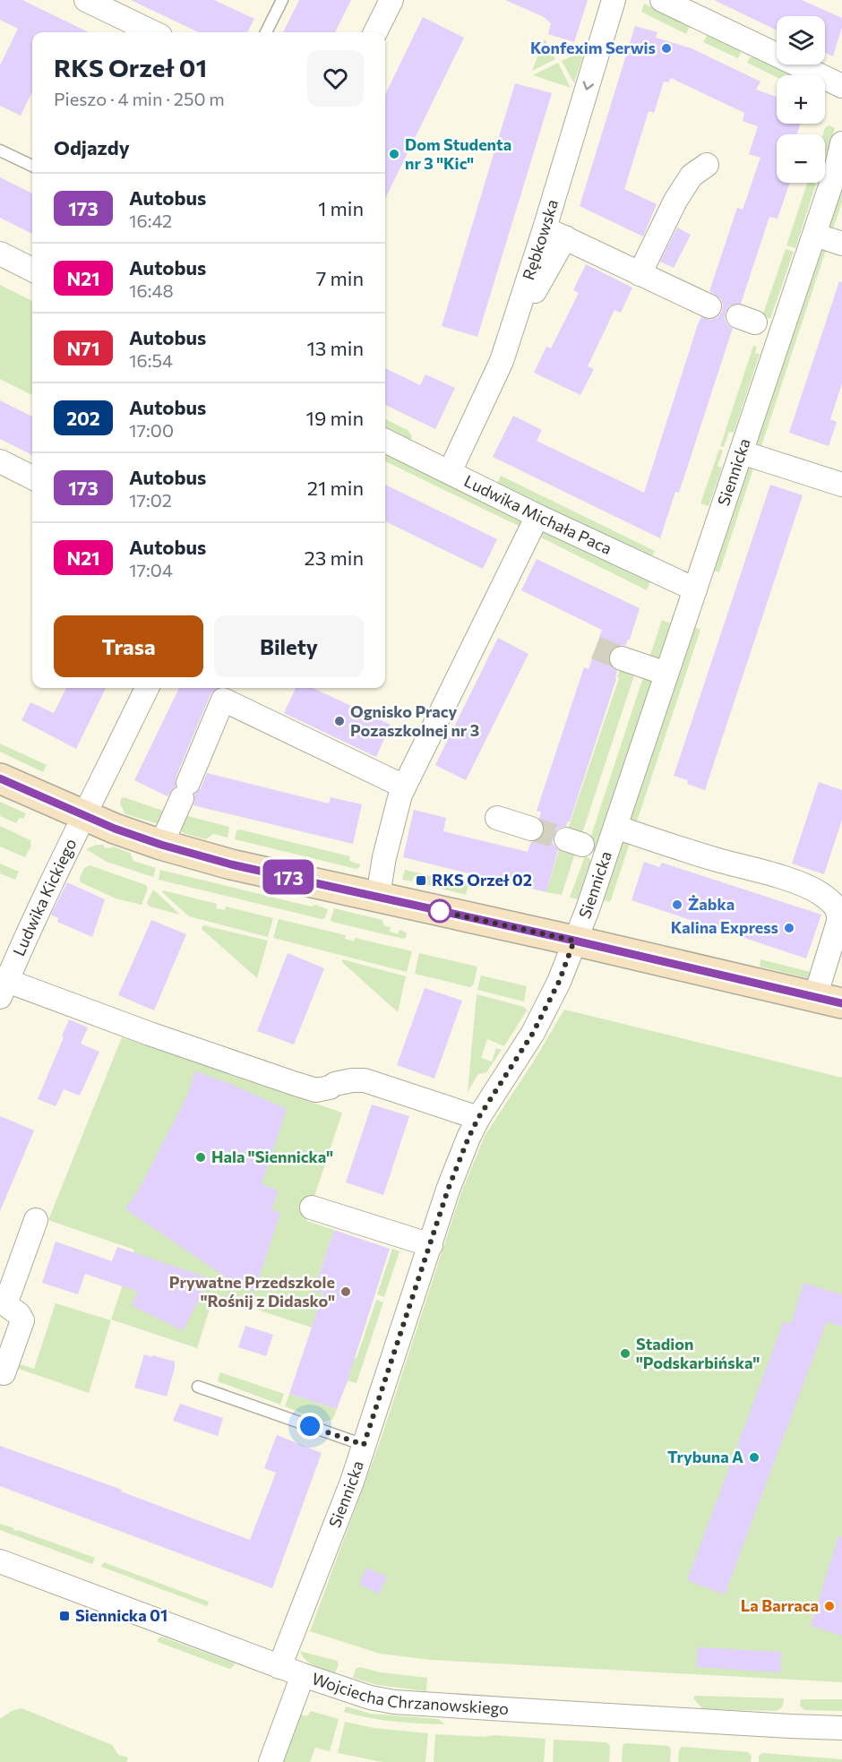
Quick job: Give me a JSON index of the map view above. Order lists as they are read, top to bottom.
{
  "streets": {
    "street": [
      "Rębkowska",
      "Siennicka",
      "Ludwika Michała Paca",
      "Ludwika Kickiego",
      "Wojciecha Chrzanowskiego"
    ]
  },
  "crossings": [
    ["Rębkowska", "Ludwika Michała Paca"],
    ["Siennicka", "Ludwika Michała Paca"],
    ["Siennicka", "Wojciecha Chrzanowskiego"]
  ],
  "places": {
    "other": [
      "Konfexim Serwis",
      "Dom Studenta nr 3 \"Kic\"",
      "Ognisko Pracy Pozaszkolnej nr 3",
      "Żabka",
      "Kalina Express",
      "Hala \"Siennicka\"",
      "Prywatne Przedszkole \"Rośnij z Didasko\"",
      "Stadion \"Podskarbińska\"",
      "Trybuna A",
      "La Barraca"
    ],
    "transit": ["RKS Orzeł 02", "Siennicka 01"]
  },
  "lines": ["bus line 173"],
  "page": {
    "on_map": "173",
    "map_buttons": ["+", "−"],
    "heading": [
      ["RKS Orzeł 01", "Pieszo · 4 min · 250 m"],
      "Odjazdy"
    ],
    "list": [
      {
        "mark": "173",
        "name": "Autobus",
        "note": "16:42",
        "value": "1 min"
      },
      {
        "mark": "N21",
        "name": "Autobus",
        "note": "16:48",
        "value": "7 min"
      },
      {
        "mark": "N71",
        "name": "Autobus",
        "note": "16:54",
        "value": "13 min"
      },
      {
        "mark": "202",
        "name": "Autobus",
        "note": "17:00",
        "value": "19 min"
      },
      {
        "mark": "173",
        "name": "Autobus",
        "note": "17:02",
        "value": "21 min"
      },
      {
        "mark": "N21",
        "name": "Autobus",
        "note": "17:04",
        "value": "23 min"
      }
    ],
    "buttons": ["Trasa", "Bilety"]
  }
}
